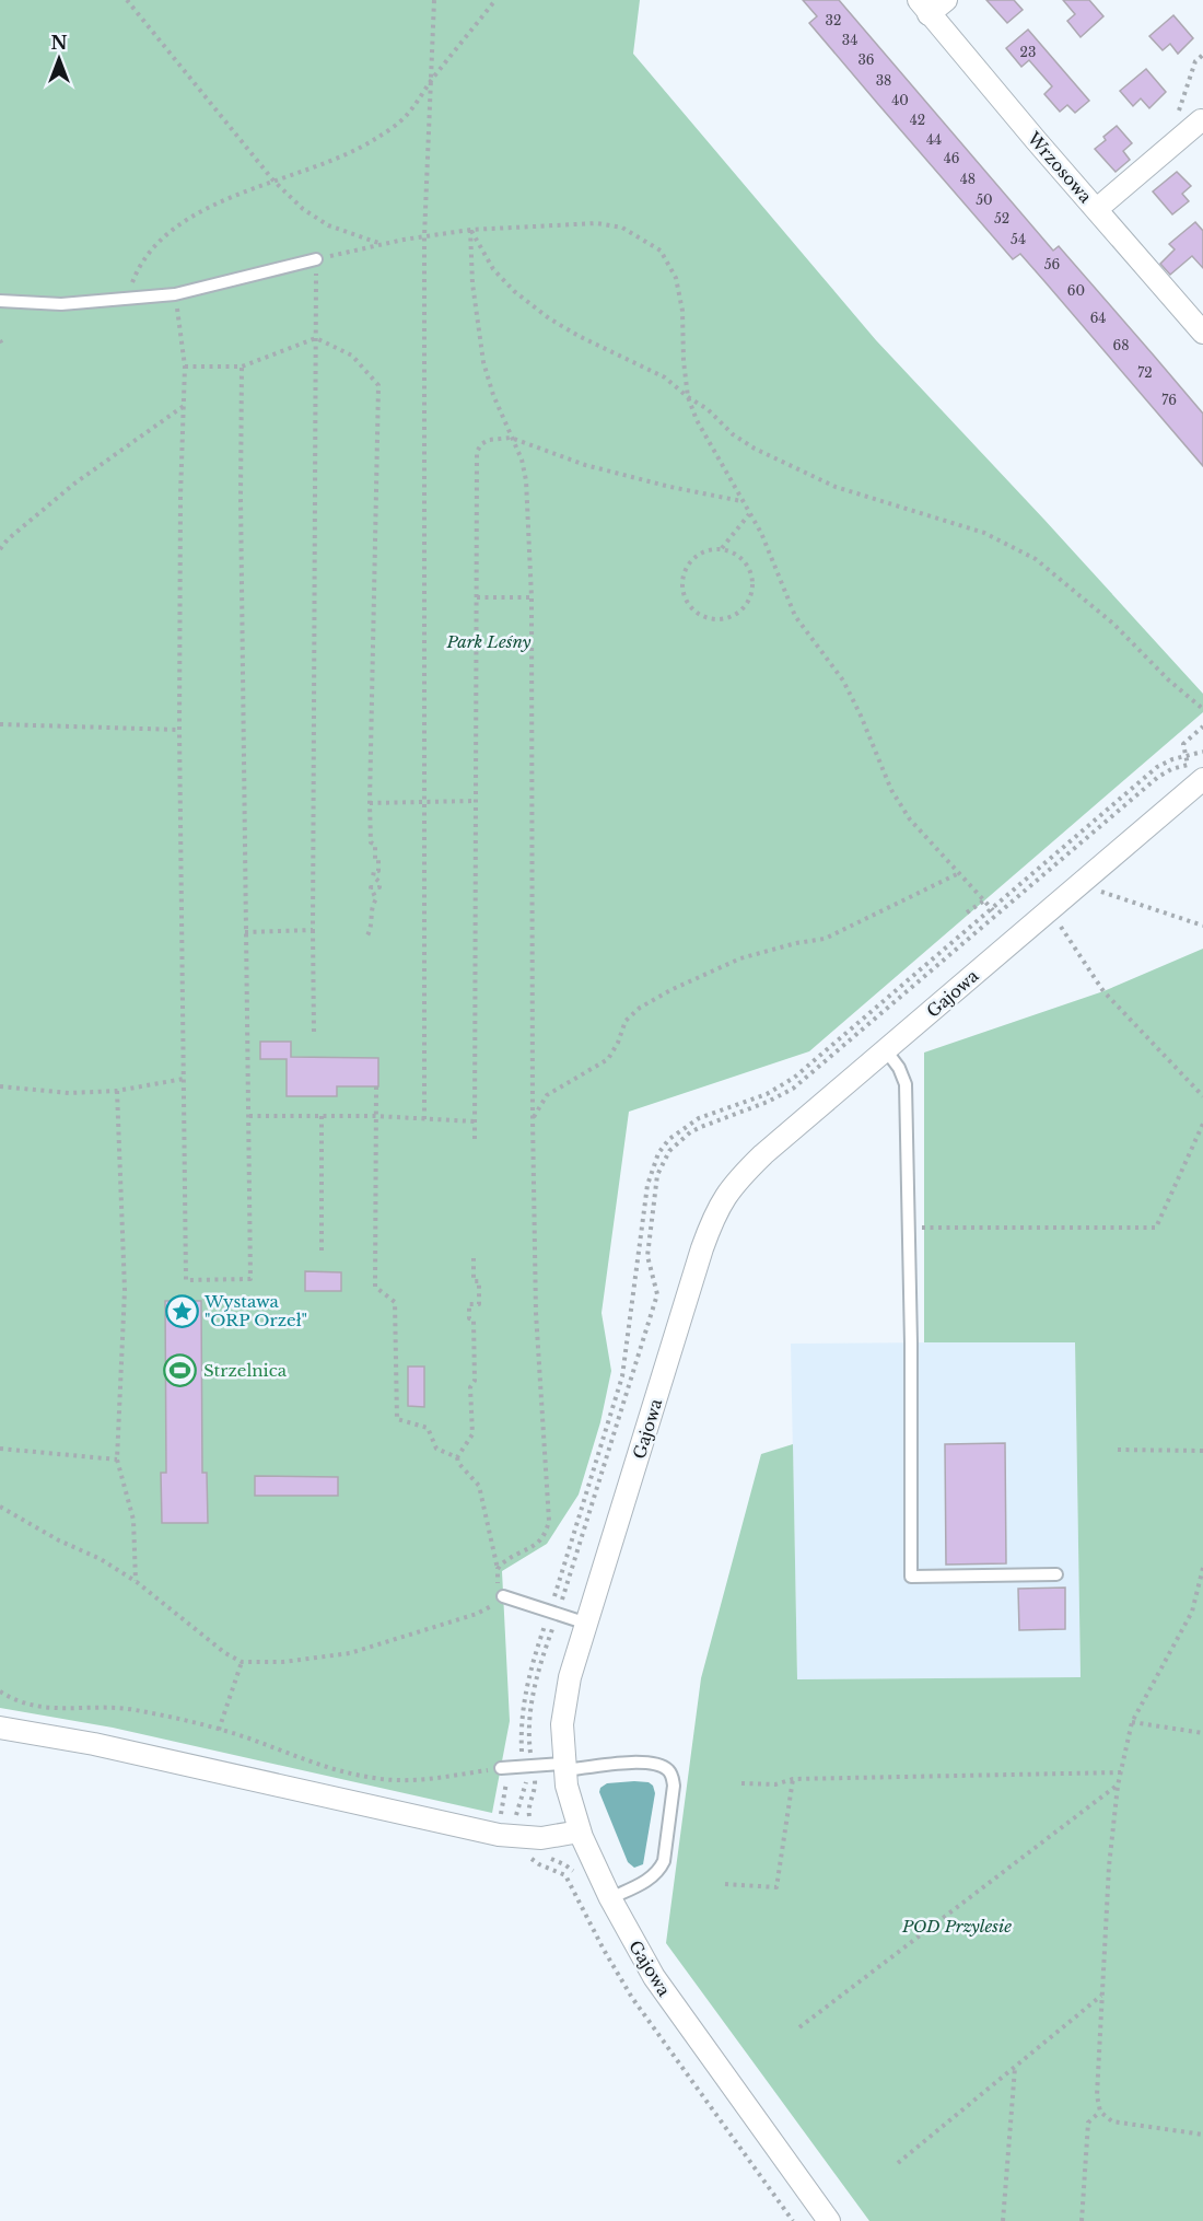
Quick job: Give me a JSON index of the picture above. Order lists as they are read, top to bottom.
{
  "streets": {
    "street": ["Wrzosowa", "Gajowa"]
  },
  "parks": ["Park Leśny", "POD Przylesie"],
  "places": {
    "place": ["Wystawa \"ORP Orzeł\""],
    "sports": ["Strzelnica"]
  },
  "house_numbers": [
    "32",
    "34",
    "23",
    "36",
    "38",
    "40",
    "42",
    "44",
    "46",
    "48",
    "50",
    "52",
    "54",
    "56",
    "60",
    "64",
    "68",
    "72",
    "76"
  ],
  "north": "top"
}
